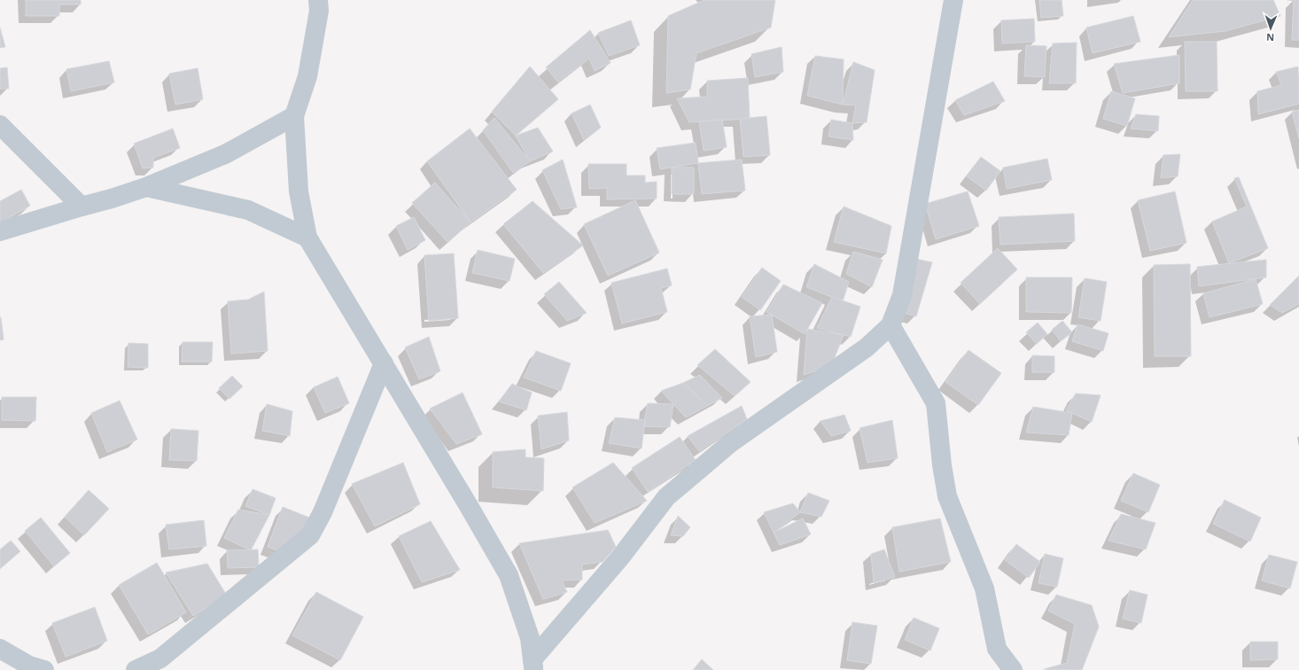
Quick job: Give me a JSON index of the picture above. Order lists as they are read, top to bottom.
{
  "north": "bottom"
}
